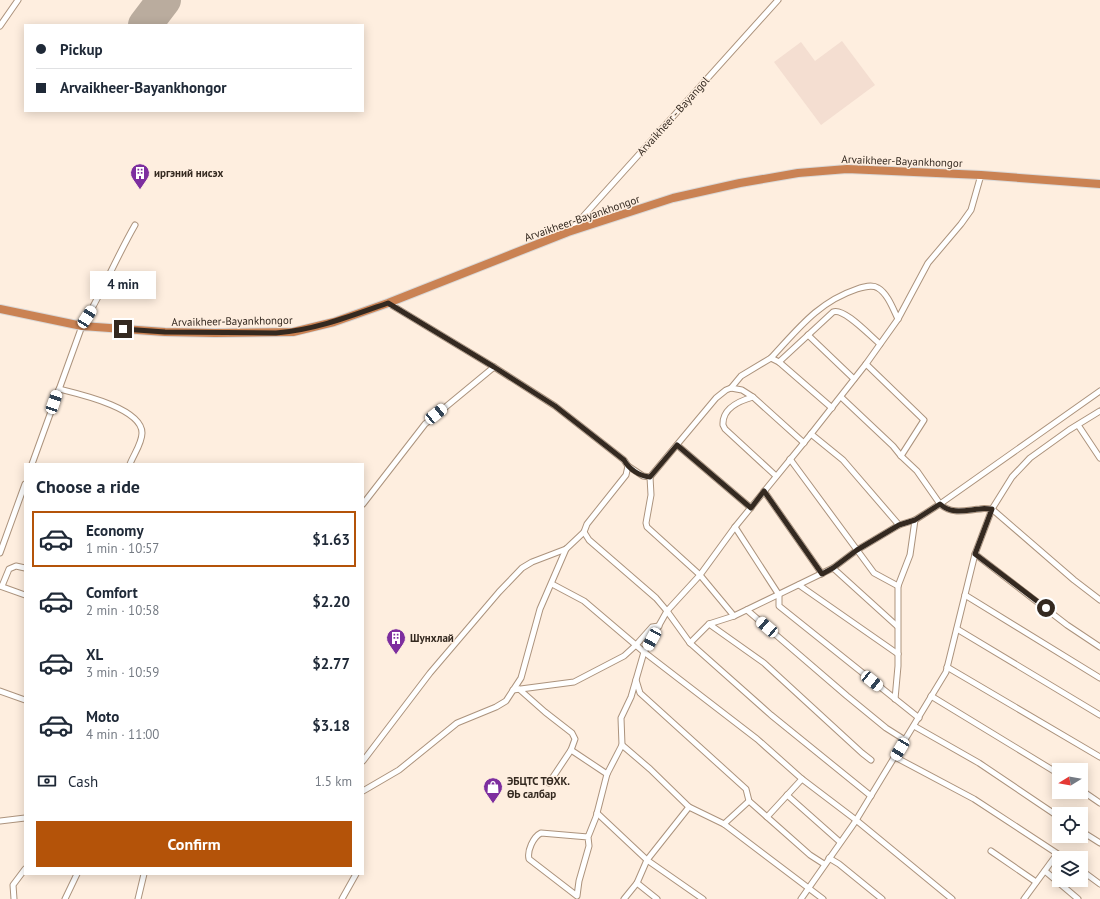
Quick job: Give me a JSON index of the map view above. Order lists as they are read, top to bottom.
{
  "streets": {
    "highway": ["Arvaikheer-Bayankhongor"],
    "street": ["Arvaikheer - Bayangol"]
  },
  "crossings": [
    ["Arvaikheer - Bayangol", "Arvaikheer-Bayankhongor"]
  ],
  "places": {
    "building": ["иргэний нисэх", "Шунхлай"],
    "shop": ["ЭБЦТС ТӨХК. ӨЬ салбар"]
  },
  "north": "left",
  "page": {
    "banner": ["Pickup", "Arvaikheer-Bayankhongor"],
    "bubble": "4 min",
    "heading": "Choose a ride",
    "list": [
      {
        "name": "Economy",
        "note": "1 min · 10:57",
        "value": "$1.63"
      },
      {
        "name": "Comfort",
        "note": "2 min · 10:58",
        "value": "$2.20"
      },
      {
        "name": "XL",
        "note": "3 min · 10:59",
        "value": "$2.77"
      },
      {
        "name": "Moto",
        "note": "4 min · 11:00",
        "value": "$3.18"
      }
    ],
    "pay": ["Cash", "1.5 km"],
    "buttons": "Confirm"
  }
}
